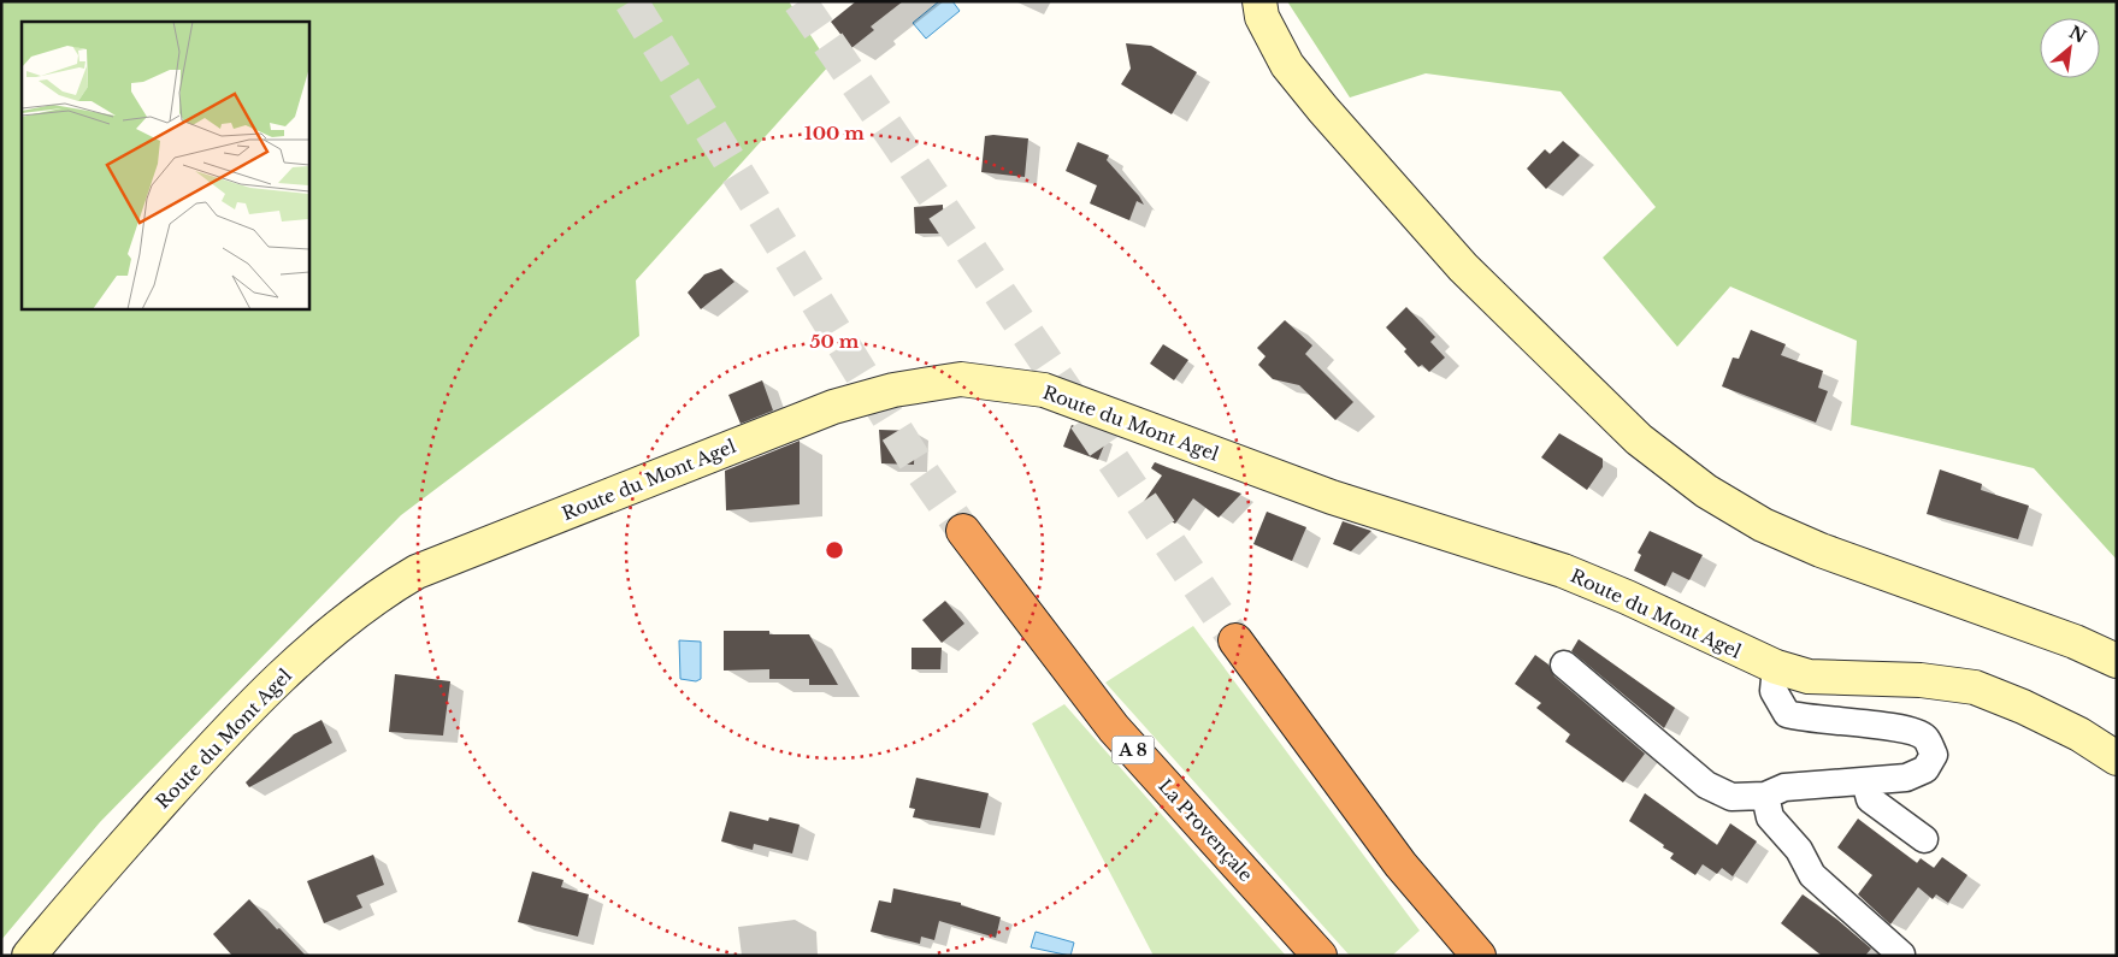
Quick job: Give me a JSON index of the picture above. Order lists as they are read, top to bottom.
{
  "streets": {
    "highway": ["A 8", "La Provençale"],
    "street": ["Route du Mont Agel"]
  },
  "north": "top right",
  "rings": ["100 m", "50 m"]
}
